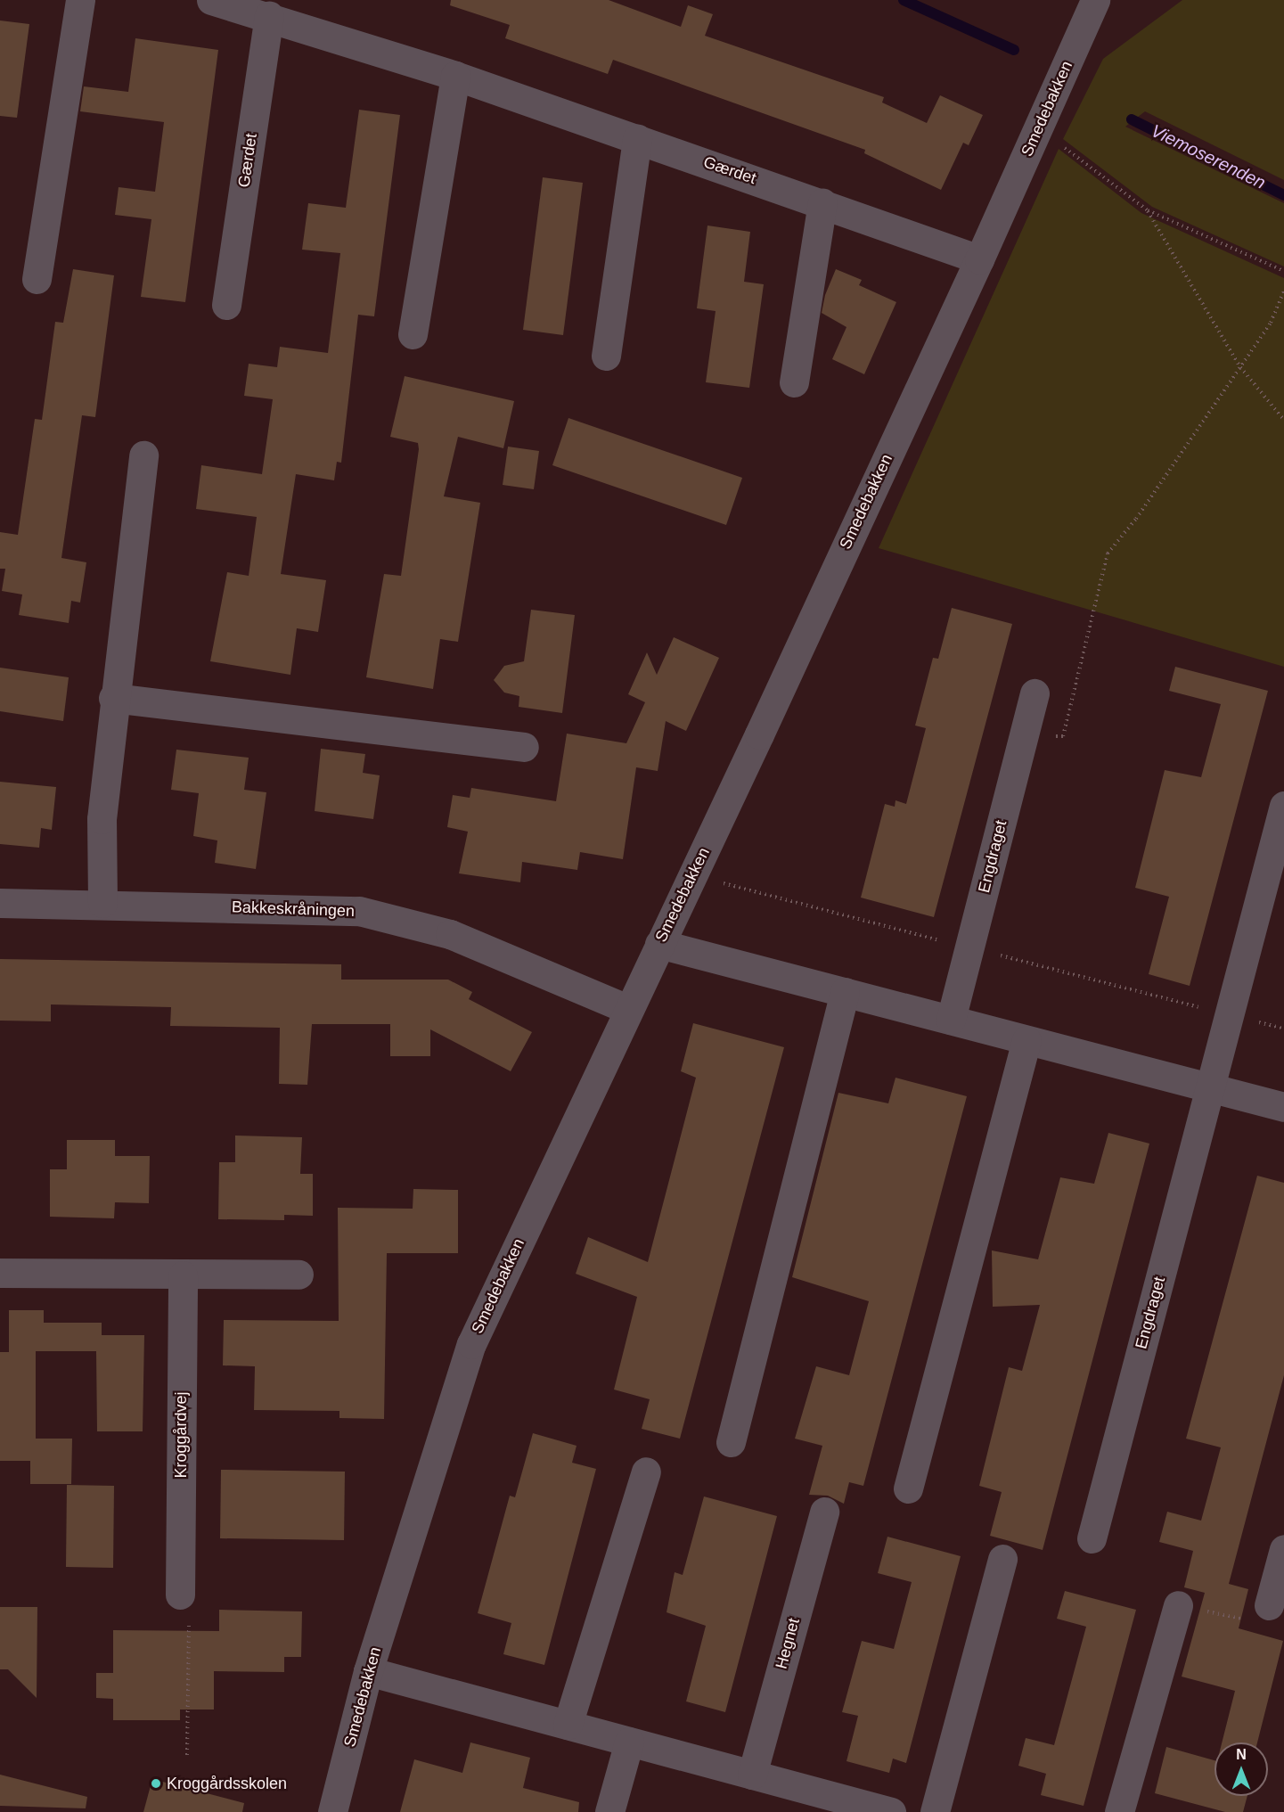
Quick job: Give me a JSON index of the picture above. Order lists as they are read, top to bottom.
{
  "streets": {
    "street": [
      "Smedebakken",
      "Gærdet",
      "Engdraget",
      "Bakkeskråningen",
      "Kroggårdvej",
      "Hegnet"
    ]
  },
  "crossings": [
    ["Smedebakken", "Gærdet"],
    ["Smedebakken", "Bakkeskråningen"]
  ],
  "water": ["Viemoserenden"],
  "places": ["Kroggårdsskolen"],
  "north": "top"
}
